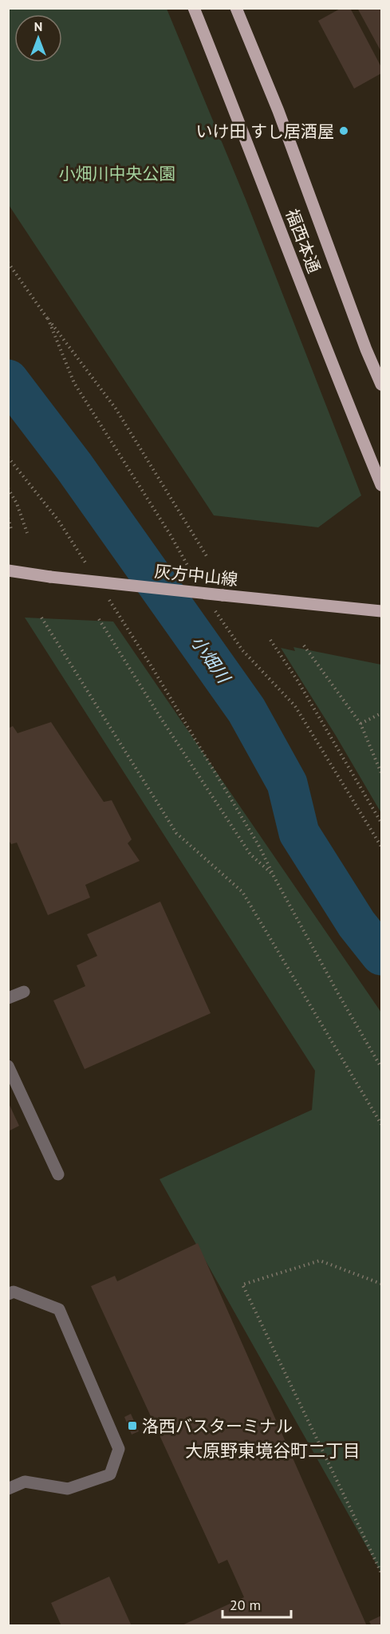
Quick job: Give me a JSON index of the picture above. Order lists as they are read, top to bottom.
{
  "streets": {
    "main road": ["福西本通", "灰方中山線"]
  },
  "districts": ["大原野東境谷町二丁目"],
  "water": ["小畑川"],
  "parks": ["小畑川中央公園"],
  "places": {
    "other": ["いけ田 すし居酒屋"],
    "transit": ["洛西バスターミナル"]
  },
  "scale_bar": "20 m",
  "north": "top"
}
